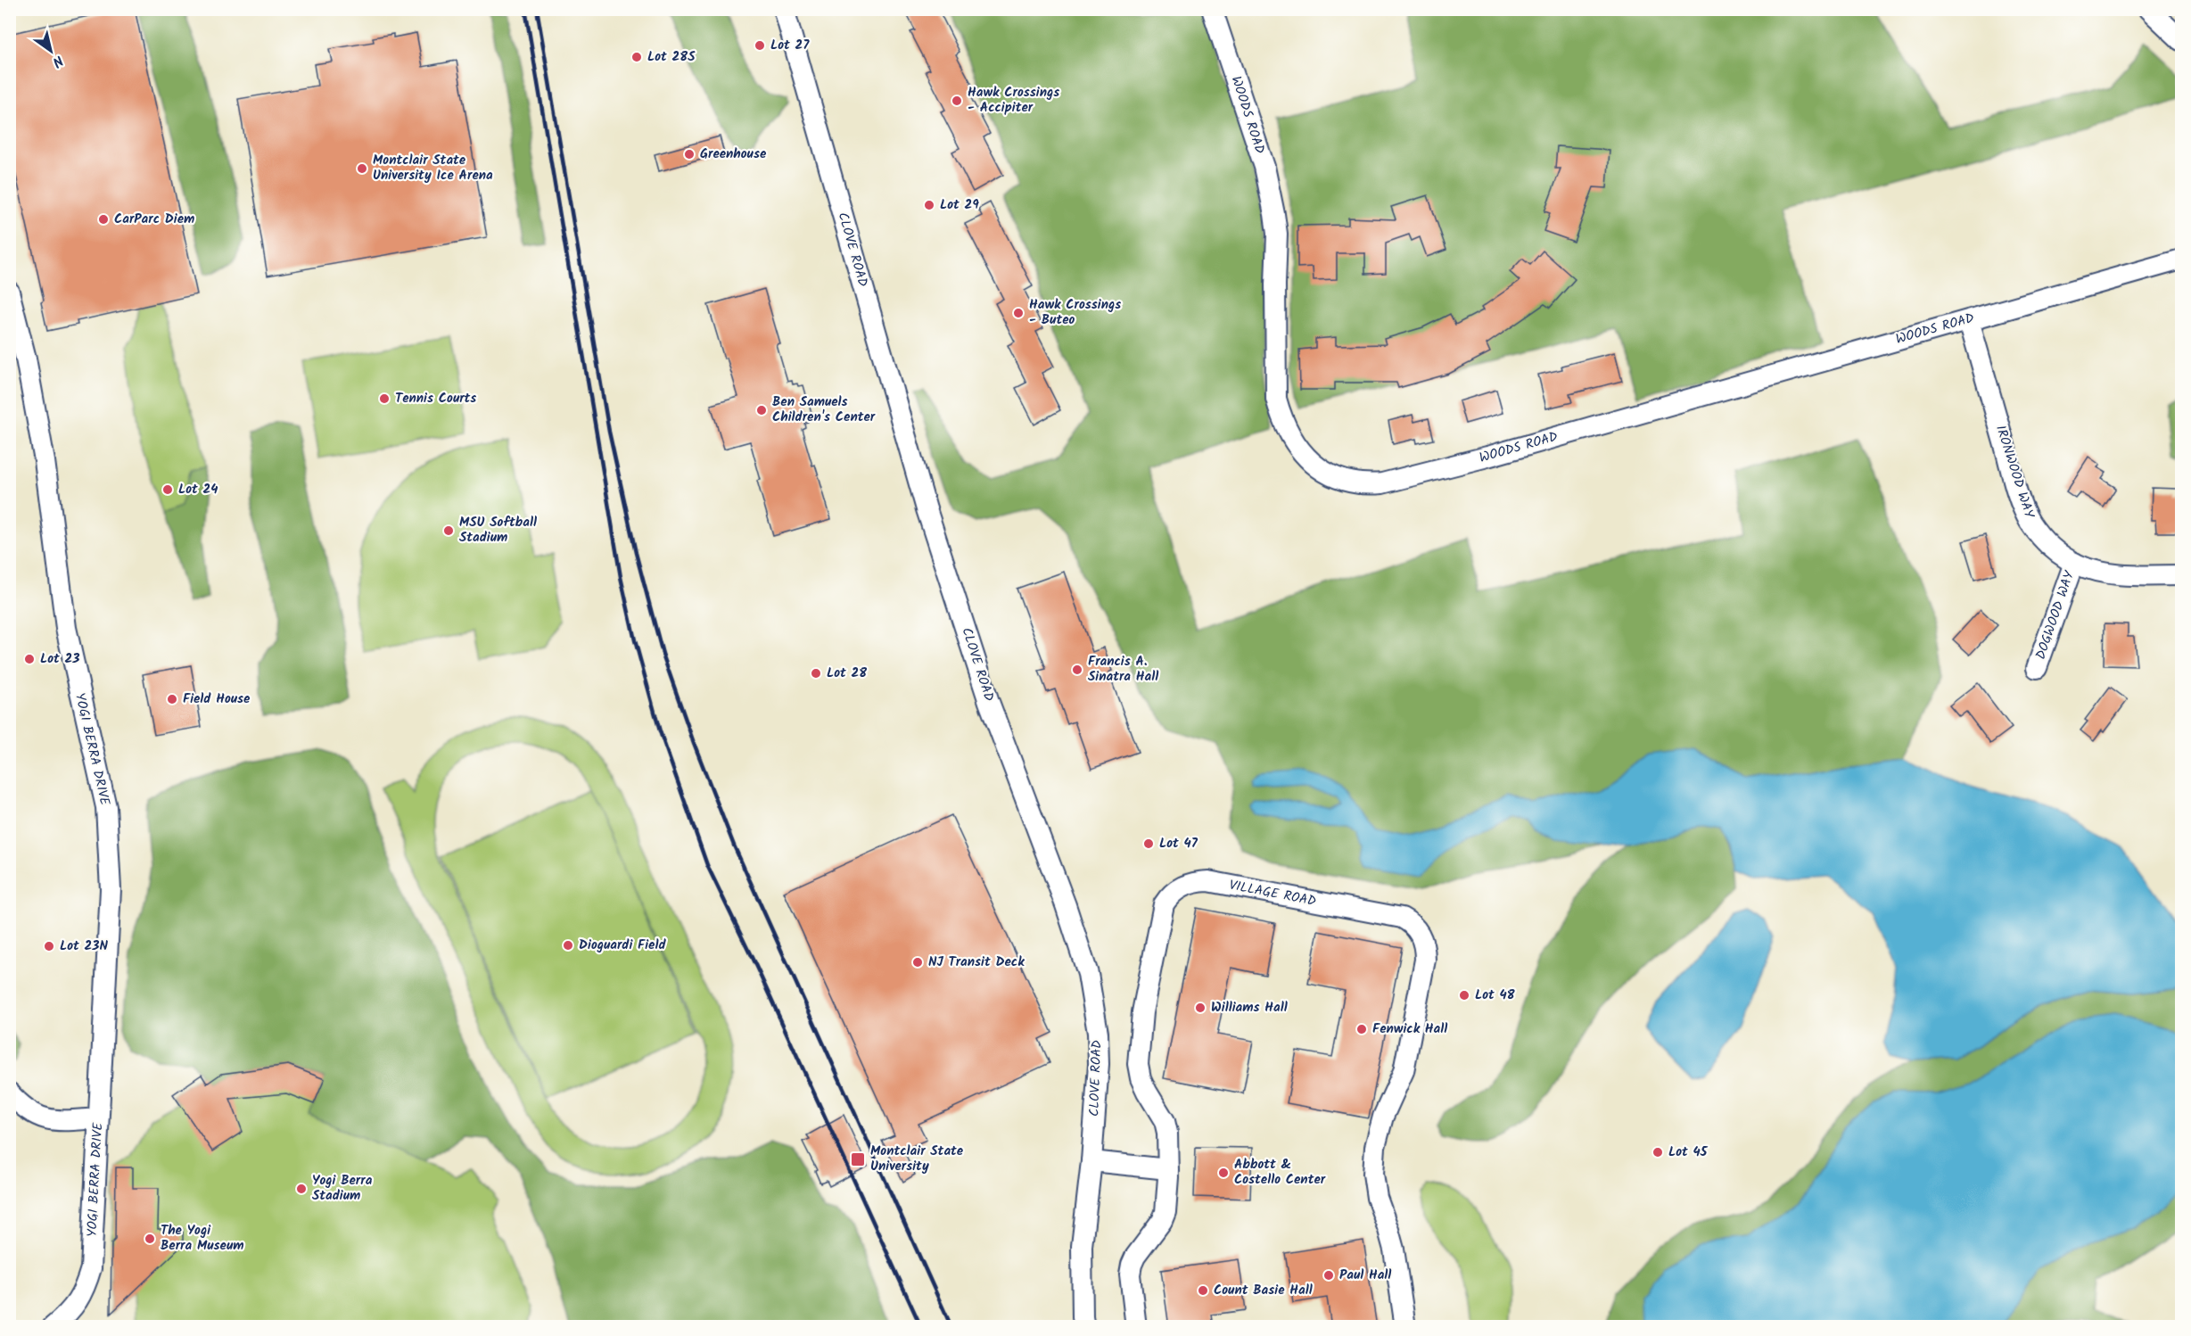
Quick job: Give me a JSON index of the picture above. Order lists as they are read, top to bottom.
{
  "streets": {
    "street": [
      "WOODS ROAD",
      "CLOVE ROAD",
      "IRONWOOD WAY",
      "DOGWOOD WAY",
      "YOGI BERRA DRIVE",
      "VILLAGE ROAD"
    ]
  },
  "crossings": [
    ["WOODS ROAD", "IRONWOOD WAY"],
    ["IRONWOOD WAY", "DOGWOOD WAY"]
  ],
  "places": {
    "other": [
      "Lot 27",
      "Lot 28S",
      "Hawk Crossings - Accipiter",
      "Greenhouse",
      "Montclair State University Ice Arena",
      "Lot 29",
      "CarParc Diem",
      "Hawk Crossings - Buteo",
      "Tennis Courts",
      "Ben Samuels Children's Center",
      "Lot 24",
      "MSU Softball Stadium",
      "Lot 23",
      "Francis A. Sinatra Hall",
      "Lot 28",
      "Field House",
      "Lot 47",
      "Dioguardi Field",
      "Lot 23N",
      "NJ Transit Deck",
      "Lot 48",
      "Williams Hall",
      "Fenwick Hall",
      "Lot 45",
      "Abbott & Costello Center",
      "Yogi Berra Stadium",
      "The Yogi Berra Museum",
      "Paul Hall",
      "Count Basie Hall"
    ],
    "transit": ["Montclair State University"]
  },
  "north": "bottom right"
}
